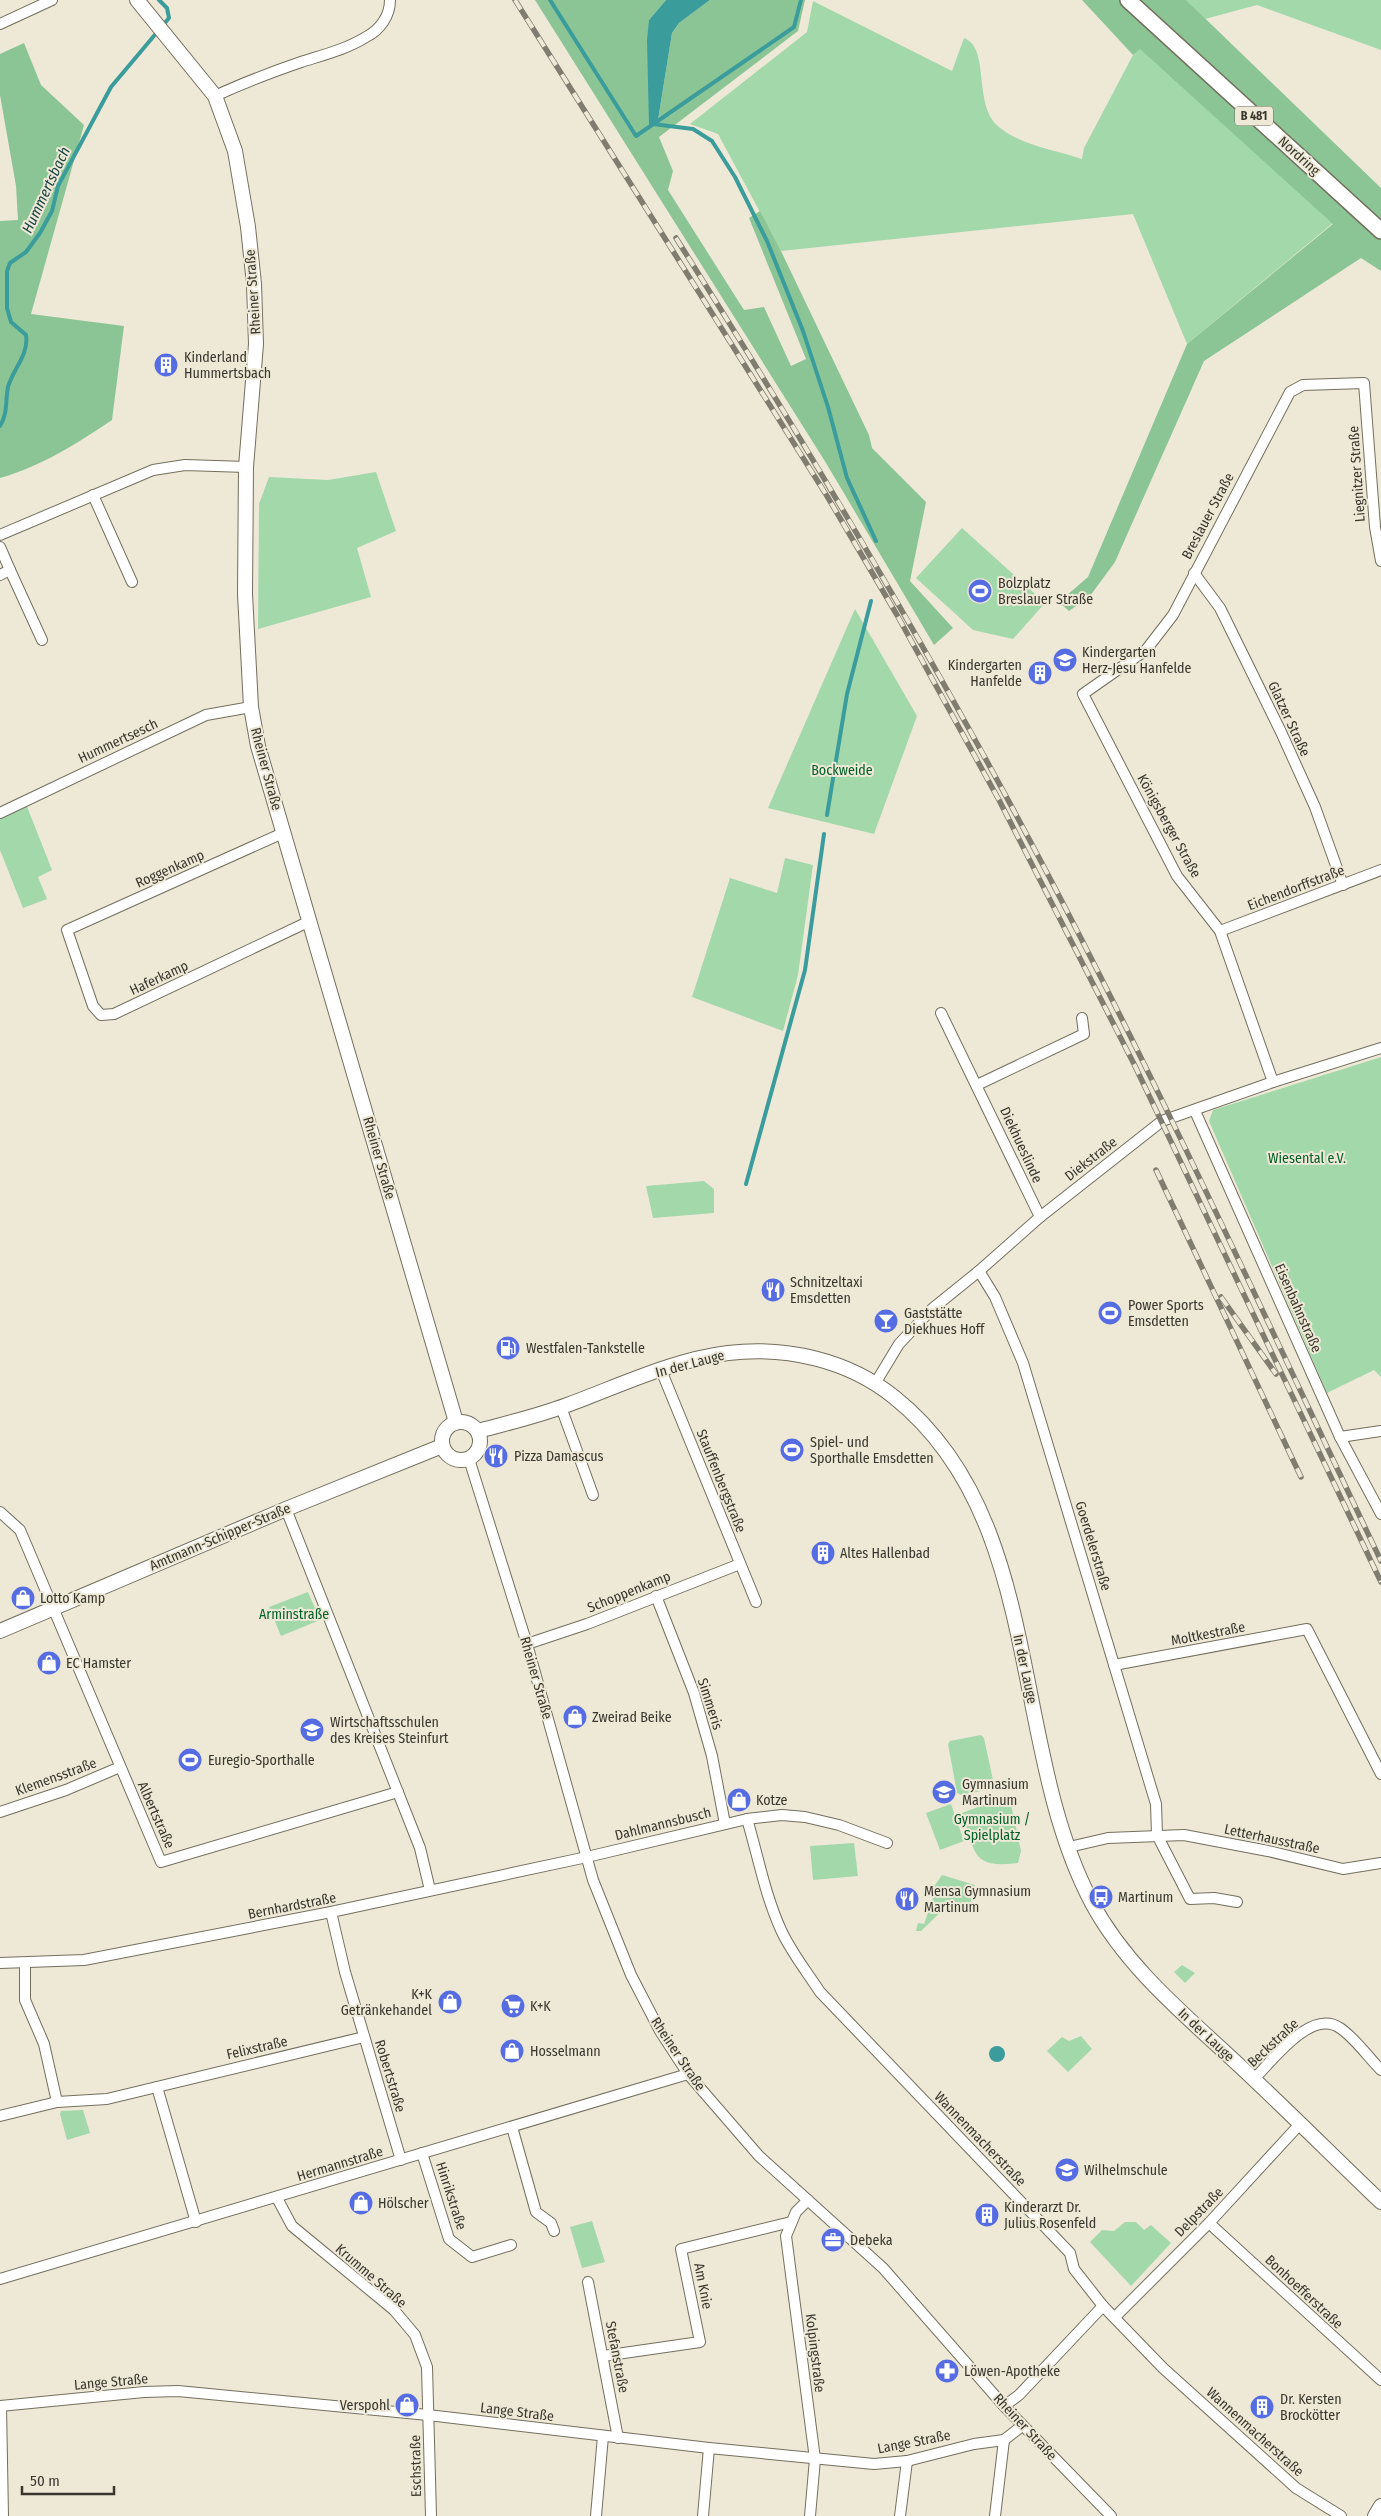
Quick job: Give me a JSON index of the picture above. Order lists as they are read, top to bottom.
{
  "streets": {
    "main road": ["B 481", "Nordring"],
    "street": [
      "Rheiner Straße",
      "Liegnitzer Straße",
      "Breslauer Straße",
      "Glatzer Straße",
      "Hummertsesch",
      "Königsberger Straße",
      "Roggenkamp",
      "Eichendorffstraße",
      "Haferkamp",
      "Diekhueslinde",
      "Diekstraße",
      "Eisenbahnstraße",
      "In der Lauge",
      "Stauffenbergstraße",
      "Amtmann-Schipper-Straße",
      "Goerdelerstraße",
      "Schoppenkamp",
      "Moltkestraße",
      "Simmeris",
      "Klemensstraße",
      "Albertstraße",
      "Dahlmannsbusch",
      "Letterhausstraße",
      "Bernhardstraße",
      "Beckstraße",
      "Felixstraße",
      "Robertstraße",
      "Wannenmacherstraße",
      "Hermannstraße",
      "Hinrikstraße",
      "Delpstraße",
      "Krumme Straße",
      "Am Knie",
      "Bonhoefferstraße",
      "Kolpingstraße",
      "Stefanstraße",
      "Lange Straße",
      "Eschstraße"
    ]
  },
  "crossings": [
    ["Rheiner Straße", "Hummertsesch"],
    ["Rheiner Straße", "Roggenkamp"],
    ["Rheiner Straße", "Haferkamp"],
    ["Rheiner Straße", "In der Lauge"],
    ["Rheiner Straße", "Amtmann-Schipper-Straße"],
    ["Rheiner Straße", "Schoppenkamp"],
    ["Rheiner Straße", "Dahlmannsbusch"],
    ["Rheiner Straße", "Bernhardstraße"],
    ["Rheiner Straße", "Hermannstraße"],
    ["Rheiner Straße", "Kolpingstraße"],
    ["Liegnitzer Straße", "Breslauer Straße"],
    ["Breslauer Straße", "Glatzer Straße"],
    ["Breslauer Straße", "Königsberger Straße"],
    ["Glatzer Straße", "Eichendorffstraße"],
    ["Königsberger Straße", "Eichendorffstraße"],
    ["Königsberger Straße", "Diekstraße"],
    ["Roggenkamp", "Haferkamp"],
    ["Diekhueslinde", "Diekstraße"],
    ["Diekstraße", "Eisenbahnstraße"],
    ["Diekstraße", "In der Lauge"],
    ["Diekstraße", "Goerdelerstraße"],
    ["In der Lauge", "Stauffenbergstraße"],
    ["In der Lauge", "Amtmann-Schipper-Straße"],
    ["In der Lauge", "Letterhausstraße"],
    ["In der Lauge", "Beckstraße"],
    ["In der Lauge", "Delpstraße"],
    ["Stauffenbergstraße", "Schoppenkamp"],
    ["Amtmann-Schipper-Straße", "Albertstraße"],
    ["Goerdelerstraße", "Moltkestraße"],
    ["Goerdelerstraße", "Letterhausstraße"],
    ["Schoppenkamp", "Simmeris"],
    ["Simmeris", "Dahlmannsbusch"],
    ["Klemensstraße", "Albertstraße"],
    ["Dahlmannsbusch", "Bernhardstraße"],
    ["Dahlmannsbusch", "Wannenmacherstraße"],
    ["Bernhardstraße", "Robertstraße"],
    ["Felixstraße", "Robertstraße"],
    ["Robertstraße", "Hermannstraße"],
    ["Wannenmacherstraße", "Delpstraße"],
    ["Hermannstraße", "Hinrikstraße"],
    ["Hermannstraße", "Krumme Straße"],
    ["Delpstraße", "Bonhoefferstraße"],
    ["Krumme Straße", "Lange Straße"],
    ["Krumme Straße", "Eschstraße"],
    ["Am Knie", "Kolpingstraße"],
    ["Am Knie", "Stefanstraße"],
    ["Kolpingstraße", "Lange Straße"],
    ["Stefanstraße", "Lange Straße"],
    ["Lange Straße", "Eschstraße"]
  ],
  "water": ["Hummertsbach"],
  "parks": [
    "Bockweide",
    "Wiesental e.V.",
    "Arminstraße",
    "Gymnasium / Spielplatz"
  ],
  "places": {
    "building": [
      "Kinderland Hummertsbach",
      "Kindergarten Hanfelde",
      "Altes Hallenbad",
      "Kinderarzt Dr. Julius Rosenfeld",
      "Dr. Kersten Brockötter"
    ],
    "sports": [
      "Bolzplatz Breslauer Straße",
      "Power Sports Emsdetten",
      "Spiel- und Sporthalle Emsdetten",
      "Euregio-Sporthalle"
    ],
    "school or university": [
      "Kindergarten Herz-Jesu Hanfelde",
      "Wirtschaftsschulen des Kreises Steinfurt",
      "Gymnasium Martinum",
      "Wilhelmschule"
    ],
    "restaurant": ["Schnitzeltaxi Emsdetten", "Pizza Damascus", "Mensa Gymnasium Martinum"],
    "bar": ["Gaststätte Diekhues Hoff"],
    "fuel station": ["Westfalen-Tankstelle"],
    "shop": [
      "Lotto Kamp",
      "EC Hamster",
      "Zweirad Beike",
      "Kotze",
      "K+K Getränkehandel",
      "Hosselmann",
      "Hölscher",
      "Verspohl"
    ],
    "bus stop": ["Martinum"],
    "supermarket": ["K+K"],
    "office": ["Debeka"],
    "pharmacy": ["Löwen-Apotheke"]
  },
  "scale_bar": "50 m"
}
